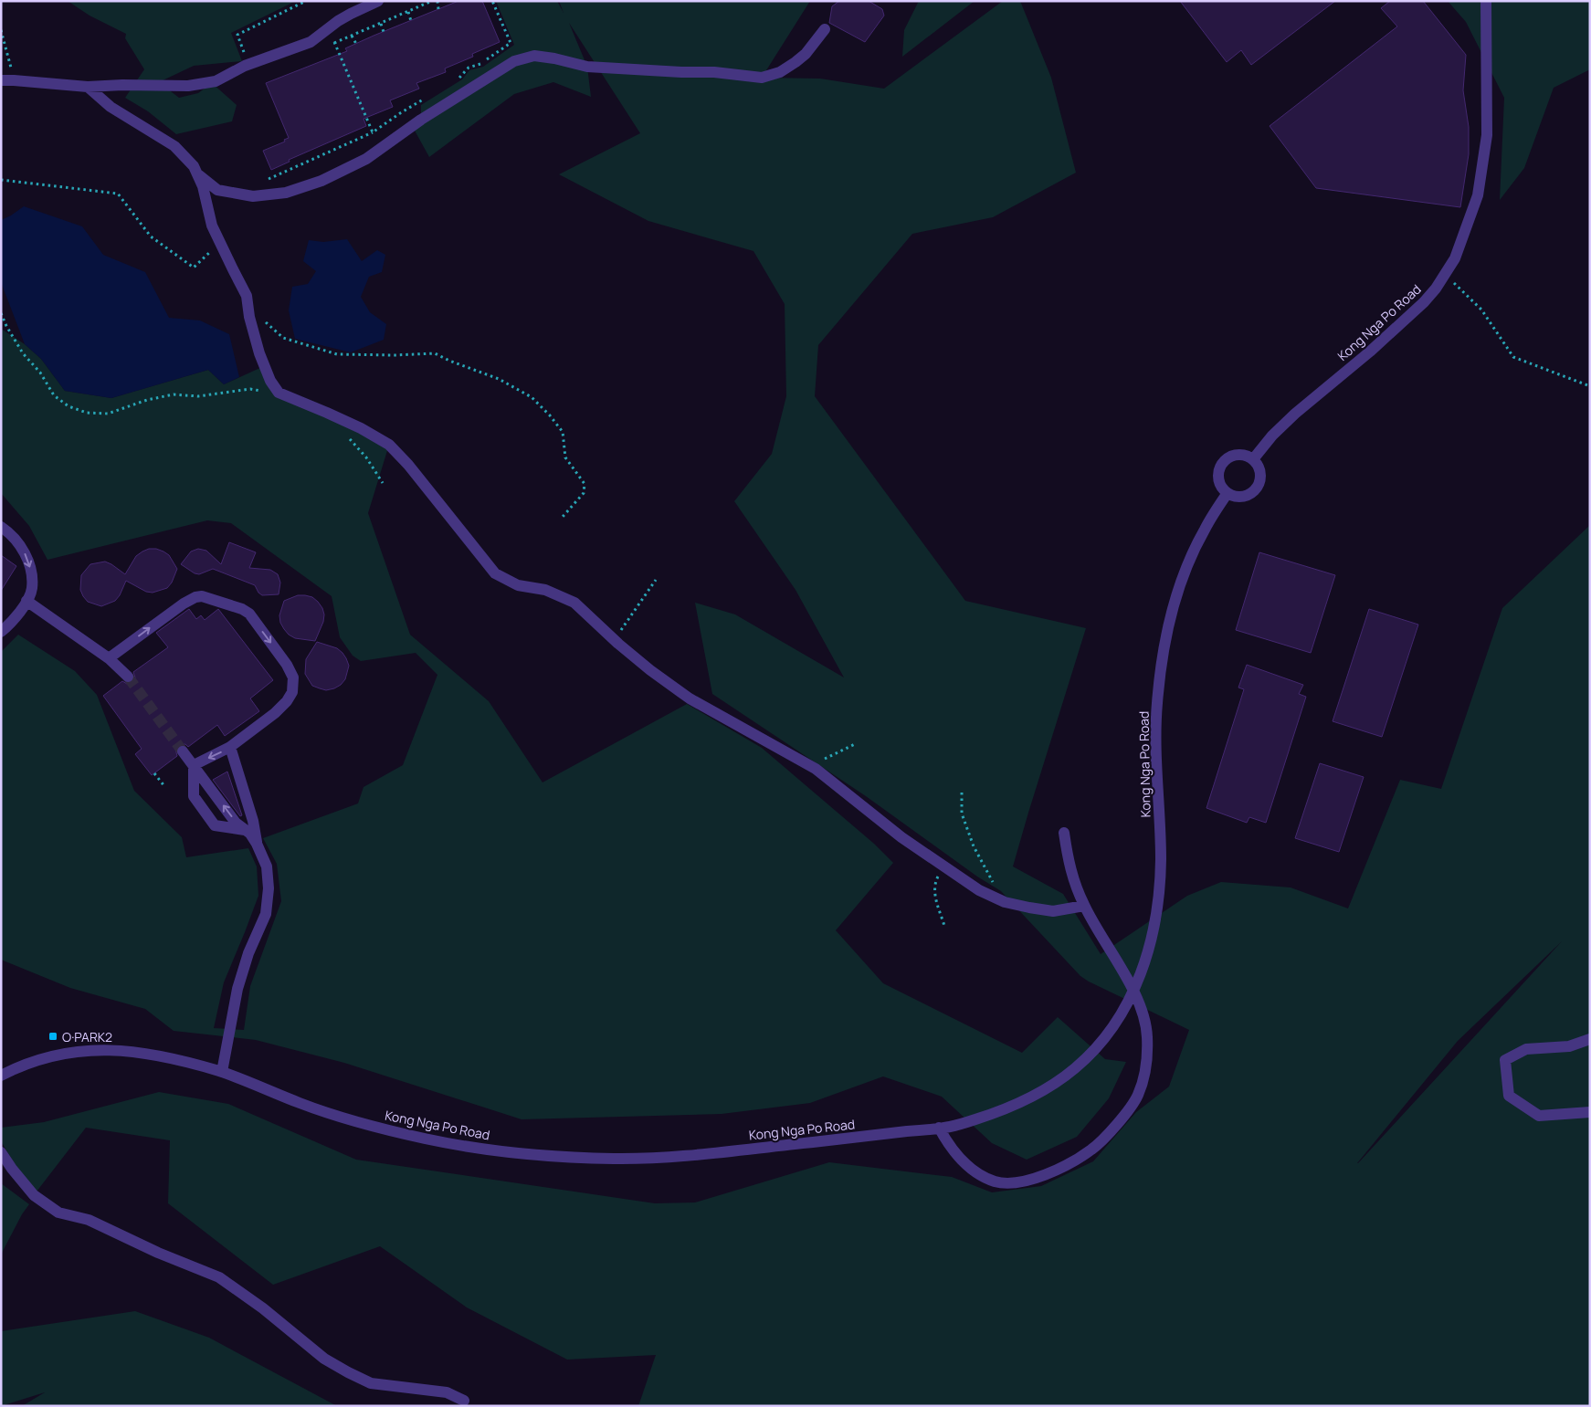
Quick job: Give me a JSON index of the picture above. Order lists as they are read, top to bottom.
{
  "streets": {
    "street": ["Kong Nga Po Road"]
  },
  "places": {
    "transit": ["O·PARK2"]
  }
}
